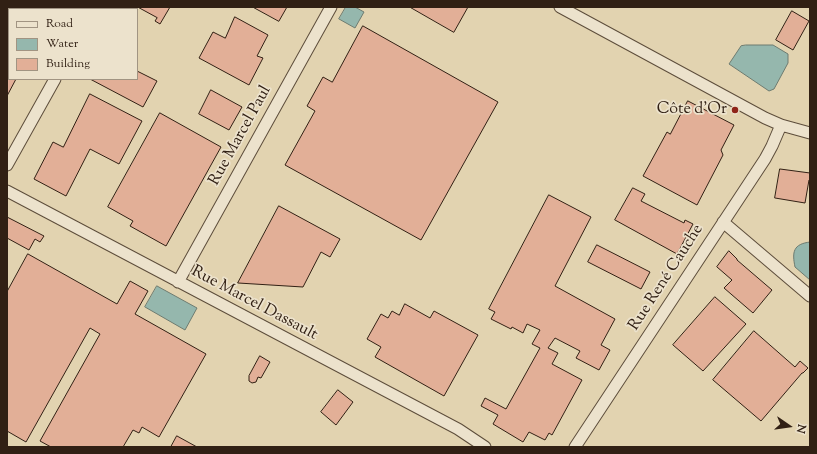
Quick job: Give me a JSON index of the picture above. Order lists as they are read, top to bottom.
{
  "streets": {
    "street": ["Rue Marcel Paul", "Rue René Cauche", "Rue Marcel Dassault"]
  },
  "crossings": [
    ["Rue Marcel Paul", "Rue Marcel Dassault"]
  ],
  "places": ["Côte d'Or"],
  "legend": ["Road", "Water", "Building"],
  "north": "right"
}
